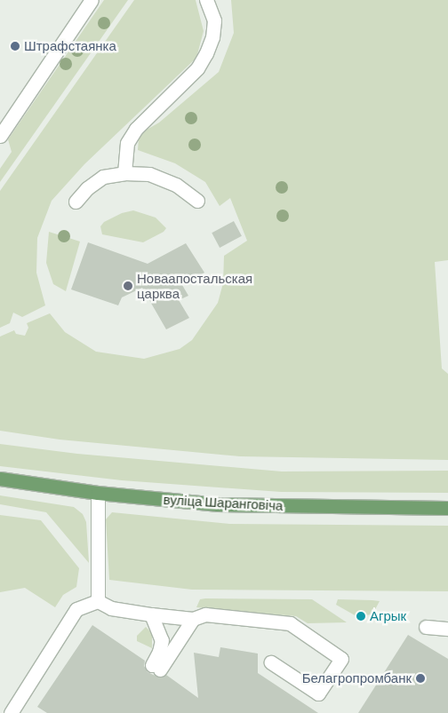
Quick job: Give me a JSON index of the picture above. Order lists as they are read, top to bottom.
{
  "streets": {
    "main road": ["вуліца Шаранговіча"]
  },
  "places": [
    "Штрафстаянка",
    "Новаапостальская царква",
    "Агрык",
    "Белагропромбанк"
  ]
}
